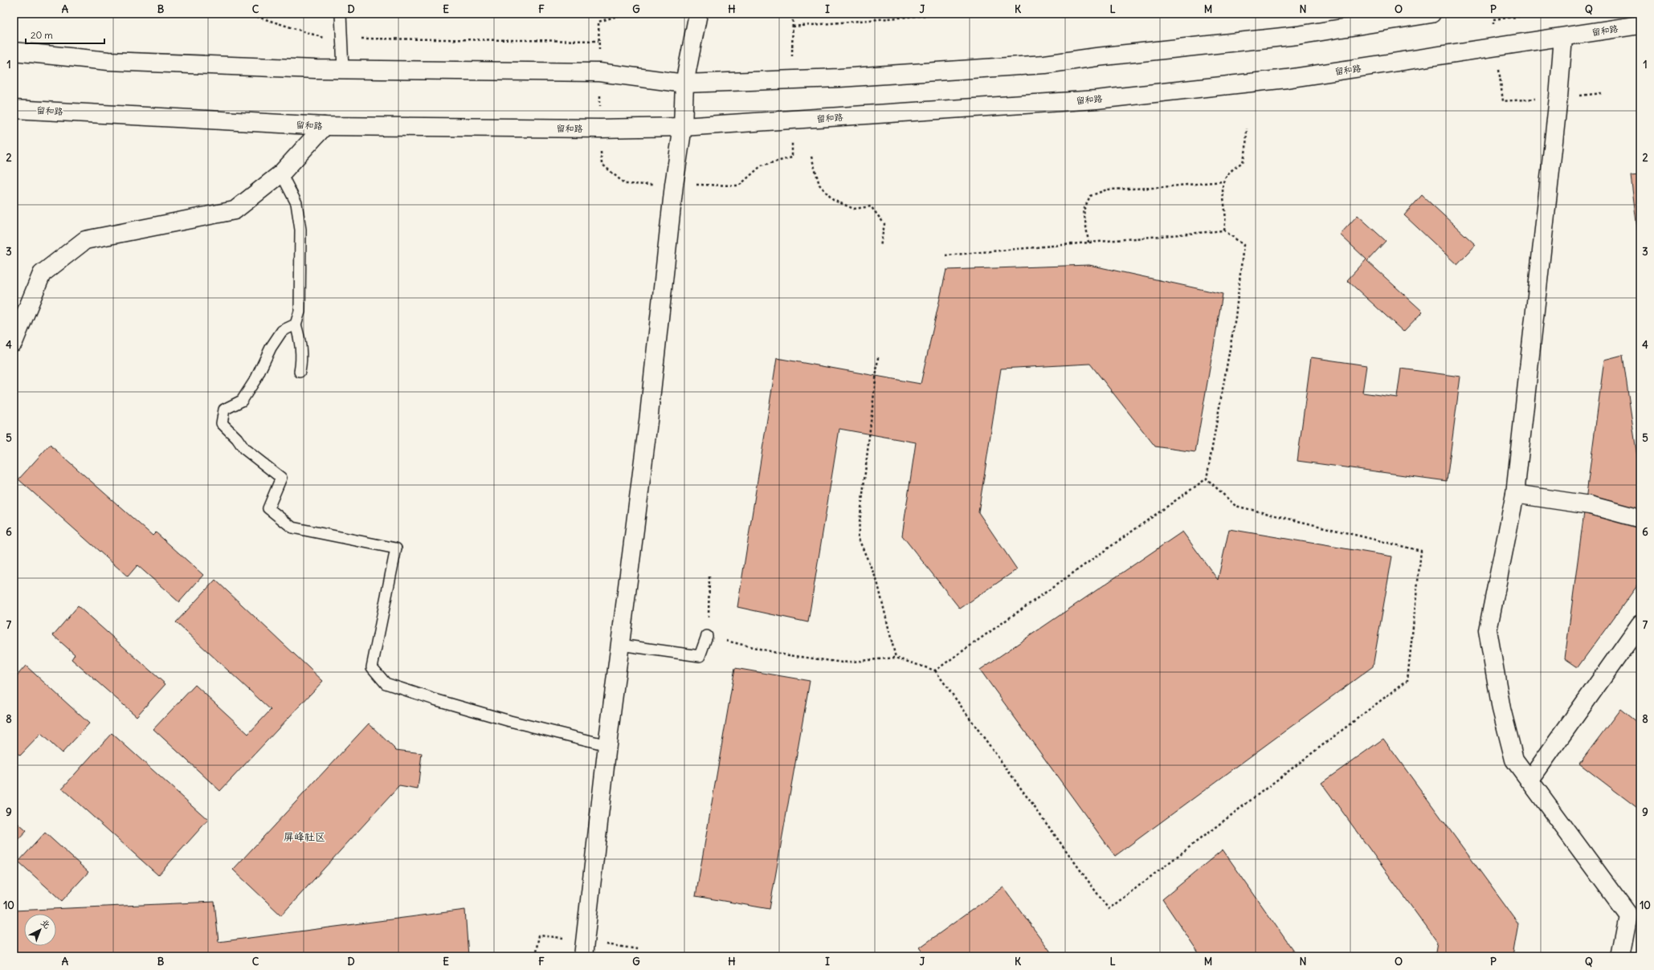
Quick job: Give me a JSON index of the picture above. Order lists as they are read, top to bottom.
{
  "streets": {
    "main road": ["留和路"]
  },
  "districts": ["屏峰社区"],
  "scale_bar": "20 m",
  "north": "top right",
  "grid": {
    "columns": [
      "A",
      "B",
      "C",
      "D",
      "E",
      "F",
      "G",
      "H",
      "I",
      "J",
      "K",
      "L",
      "M",
      "N",
      "O",
      "P",
      "Q"
    ],
    "rows": [
      "1",
      "2",
      "3",
      "4",
      "5",
      "6",
      "7",
      "8",
      "9",
      "10"
    ]
  }
}
